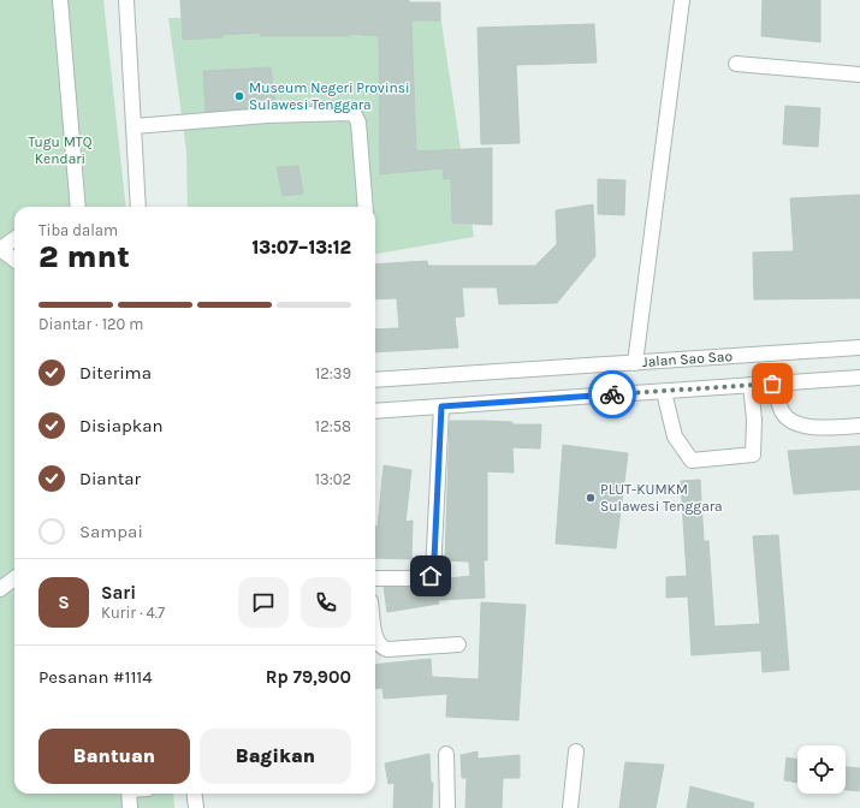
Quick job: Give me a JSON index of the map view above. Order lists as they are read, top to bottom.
{
  "streets": {
    "street": ["Jalan Sao Sao"]
  },
  "parks": ["Tugu MTQ Kendari"],
  "places": ["Museum Negeri Provinsi Sulawesi Tenggara", "PLUT-KUMKM Sulawesi Tenggara"],
  "page": {
    "heading": ["2 mnt", "Tiba dalam", "13:07–13:12"],
    "panel": [
      "Sari",
      "Kurir · 4.7",
      "Pesanan #1114",
      "Rp 79,900"
    ],
    "bar": "Diantar · 120 m",
    "list": [
      ["Diterima", "12:39"],
      ["Disiapkan", "12:58"],
      ["Diantar", "13:02"],
      "Sampai"
    ],
    "round": "S",
    "buttons": ["Bantuan", "Bagikan"]
  }
}
